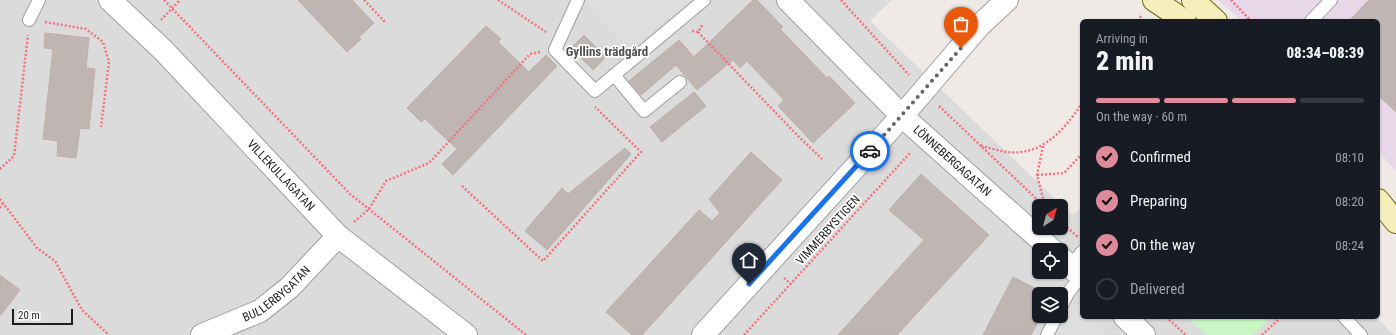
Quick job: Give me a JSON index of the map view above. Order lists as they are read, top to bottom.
{
  "streets": {
    "street": ["LÖNNEBERGAGATAN", "VILLEKULLAGATAN", "BULLERBYGATAN"],
    "path": ["VIMMERBYSTIGEN"]
  },
  "crossings": [
    ["LÖNNEBERGAGATAN", "VIMMERBYSTIGEN"],
    ["VILLEKULLAGATAN", "BULLERBYGATAN"]
  ],
  "districts": ["Gyllins trädgård"],
  "scale_bar": "20 m",
  "north": "top right",
  "page": {
    "heading": ["2 min", "Arriving in", "08:34–08:39"],
    "bar": "On the way · 60 m",
    "list": [
      ["Confirmed", "08:10"],
      ["Preparing", "08:20"],
      ["On the way", "08:24"],
      "Delivered"
    ],
    "scale": "20 m"
  }
}
